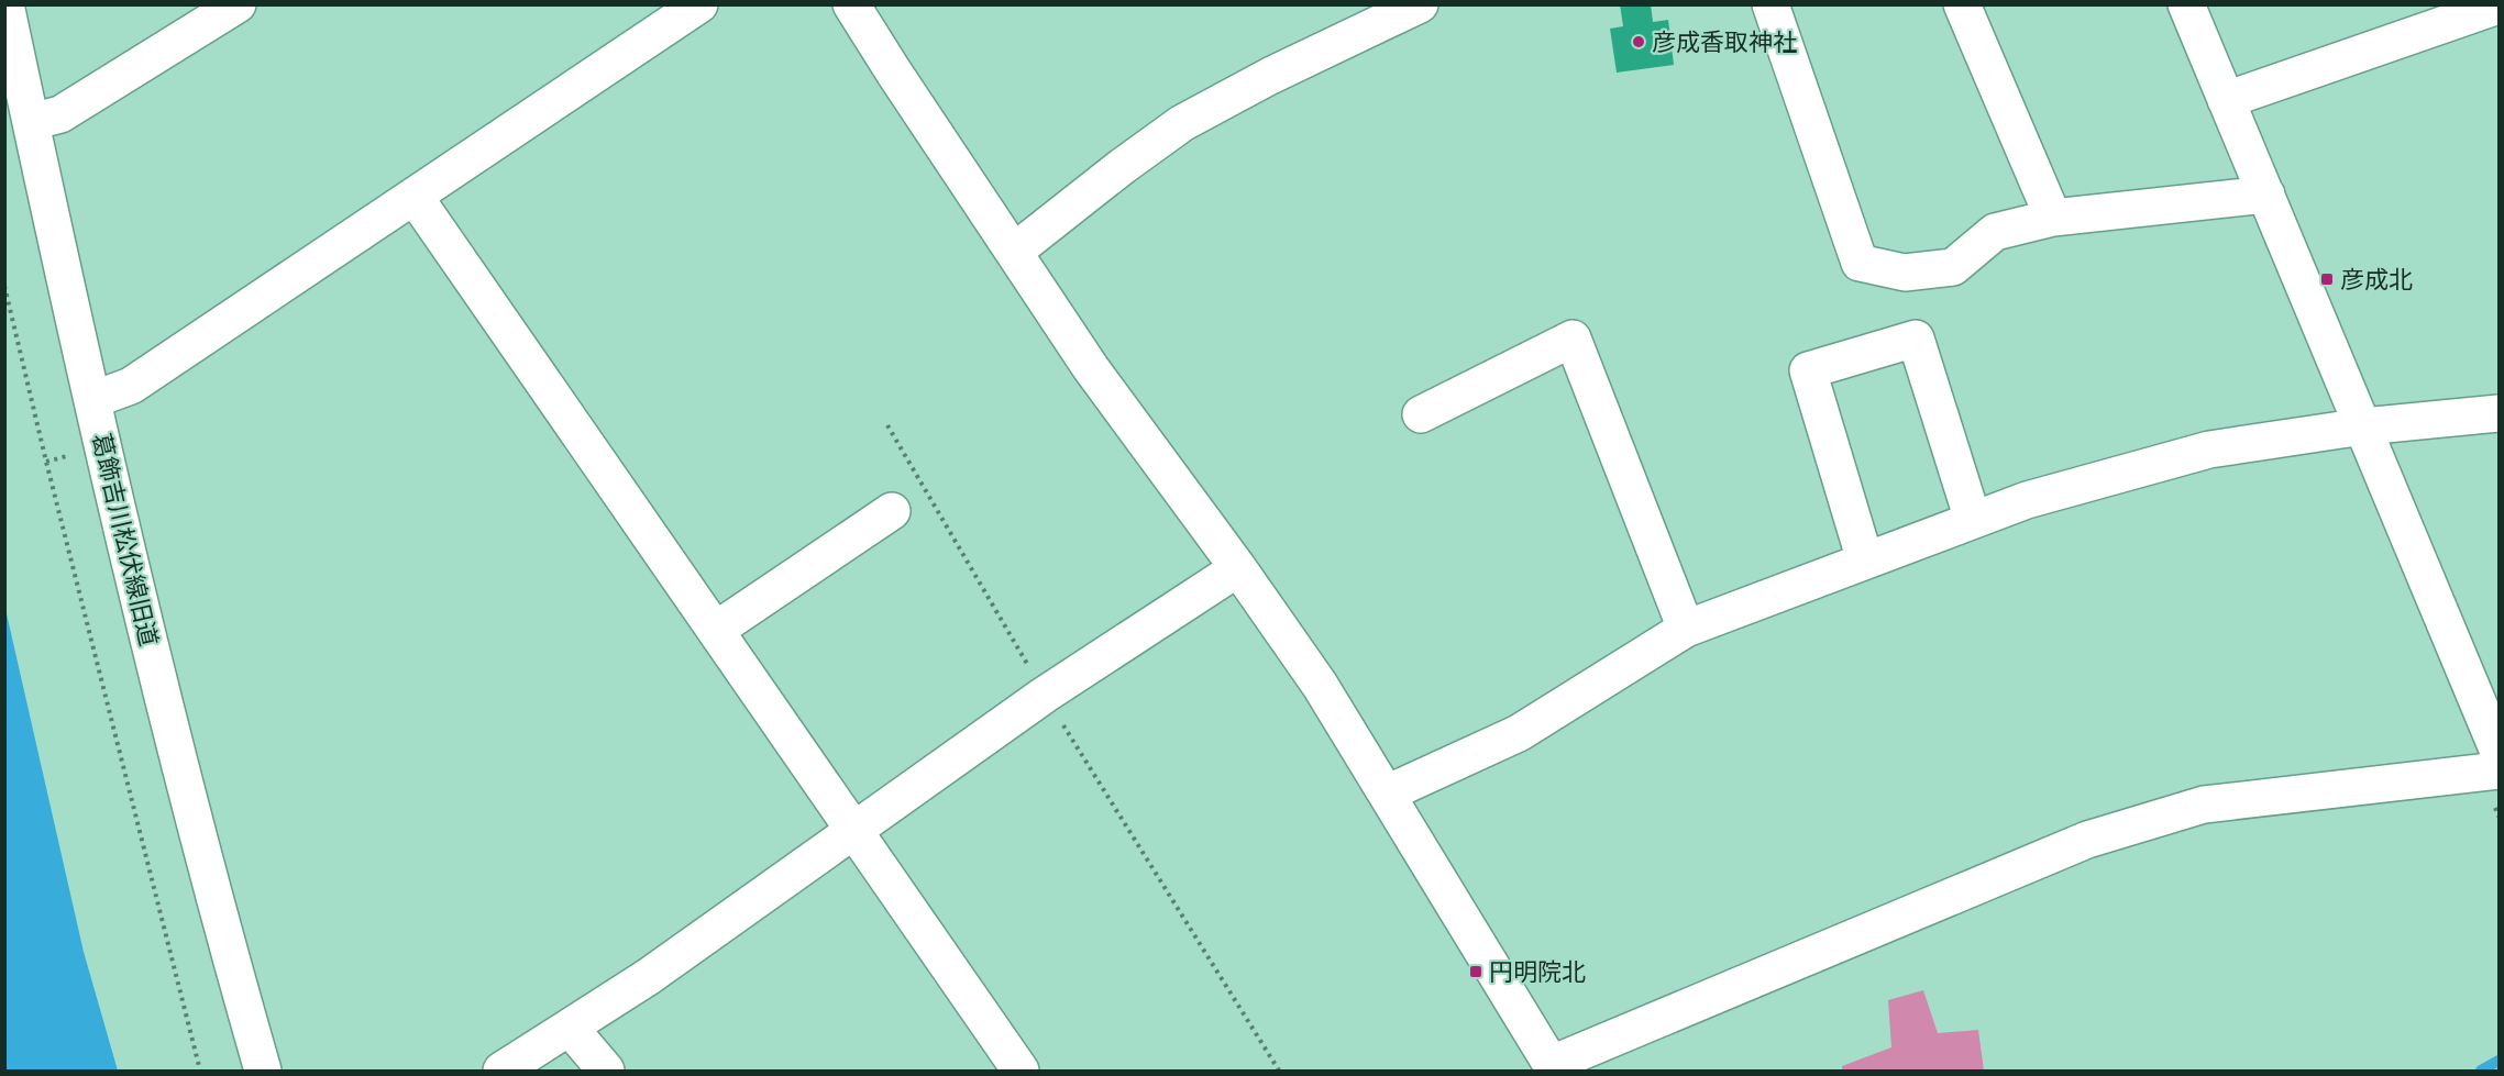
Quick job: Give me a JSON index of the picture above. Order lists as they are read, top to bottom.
{
  "streets": {
    "street": ["葛飾吉川松伏線旧道"]
  },
  "places": {
    "other": ["彦成香取神社"],
    "transit": ["彦成北", "円明院北"]
  }
}
